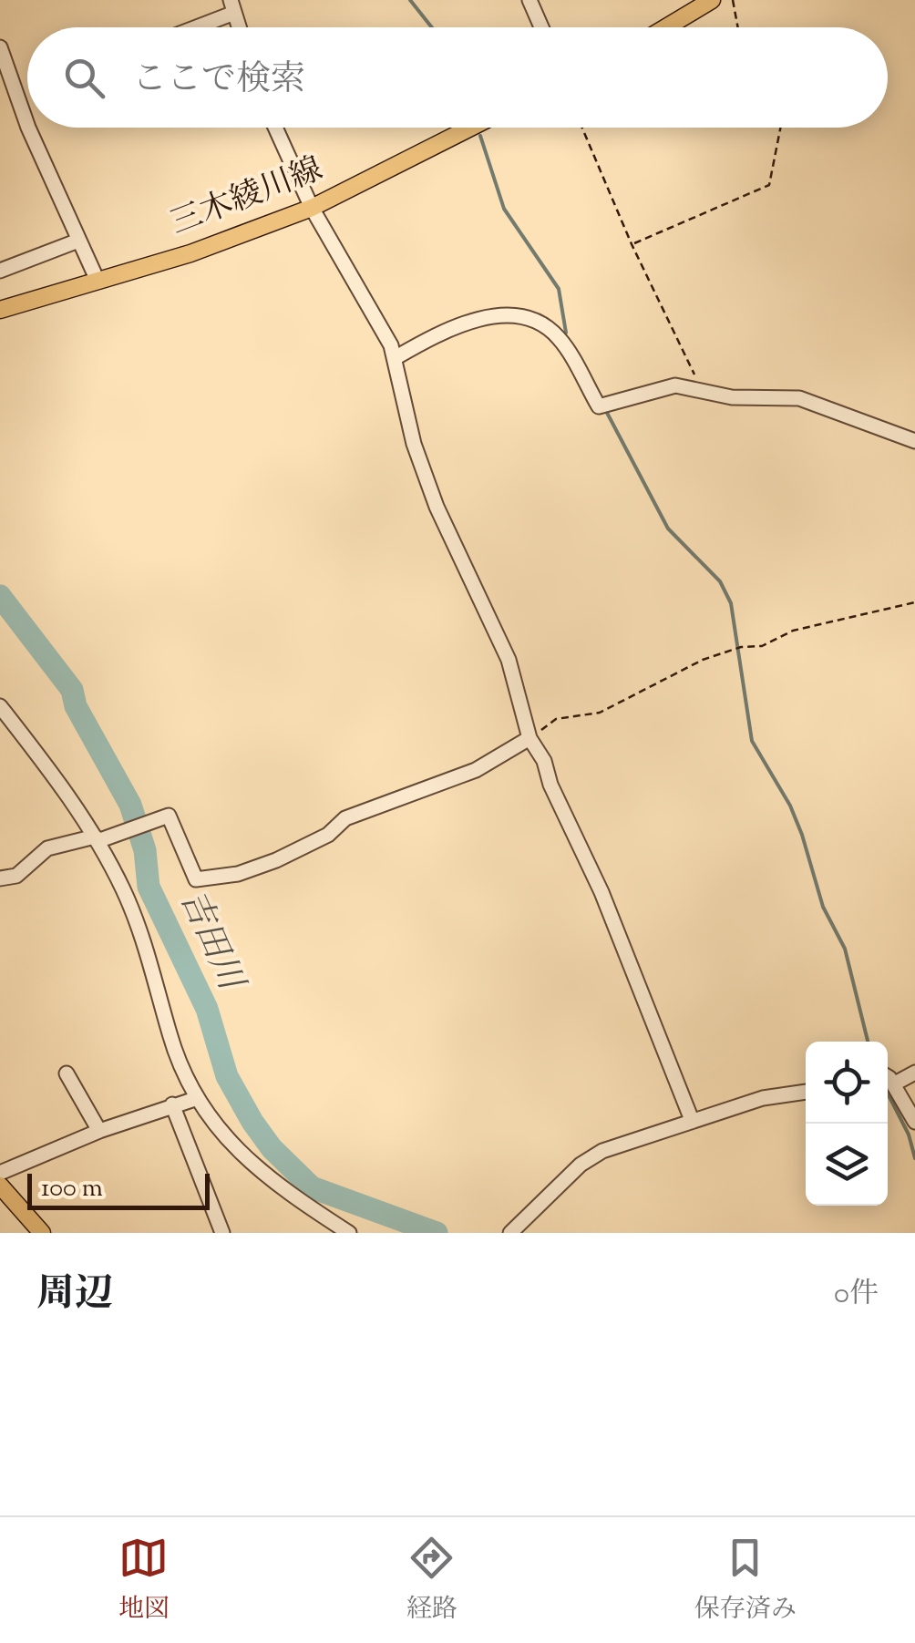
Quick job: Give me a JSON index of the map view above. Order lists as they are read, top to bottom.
{
  "streets": {
    "main road": ["三木綾川線"]
  },
  "water": ["吉田川"],
  "scale_bar": "100 m",
  "page": {
    "search": "ここで検索",
    "scale": "100 m",
    "heading": ["周辺", "0件"],
    "nav": ["地図", "経路", "保存済み"]
  }
}
